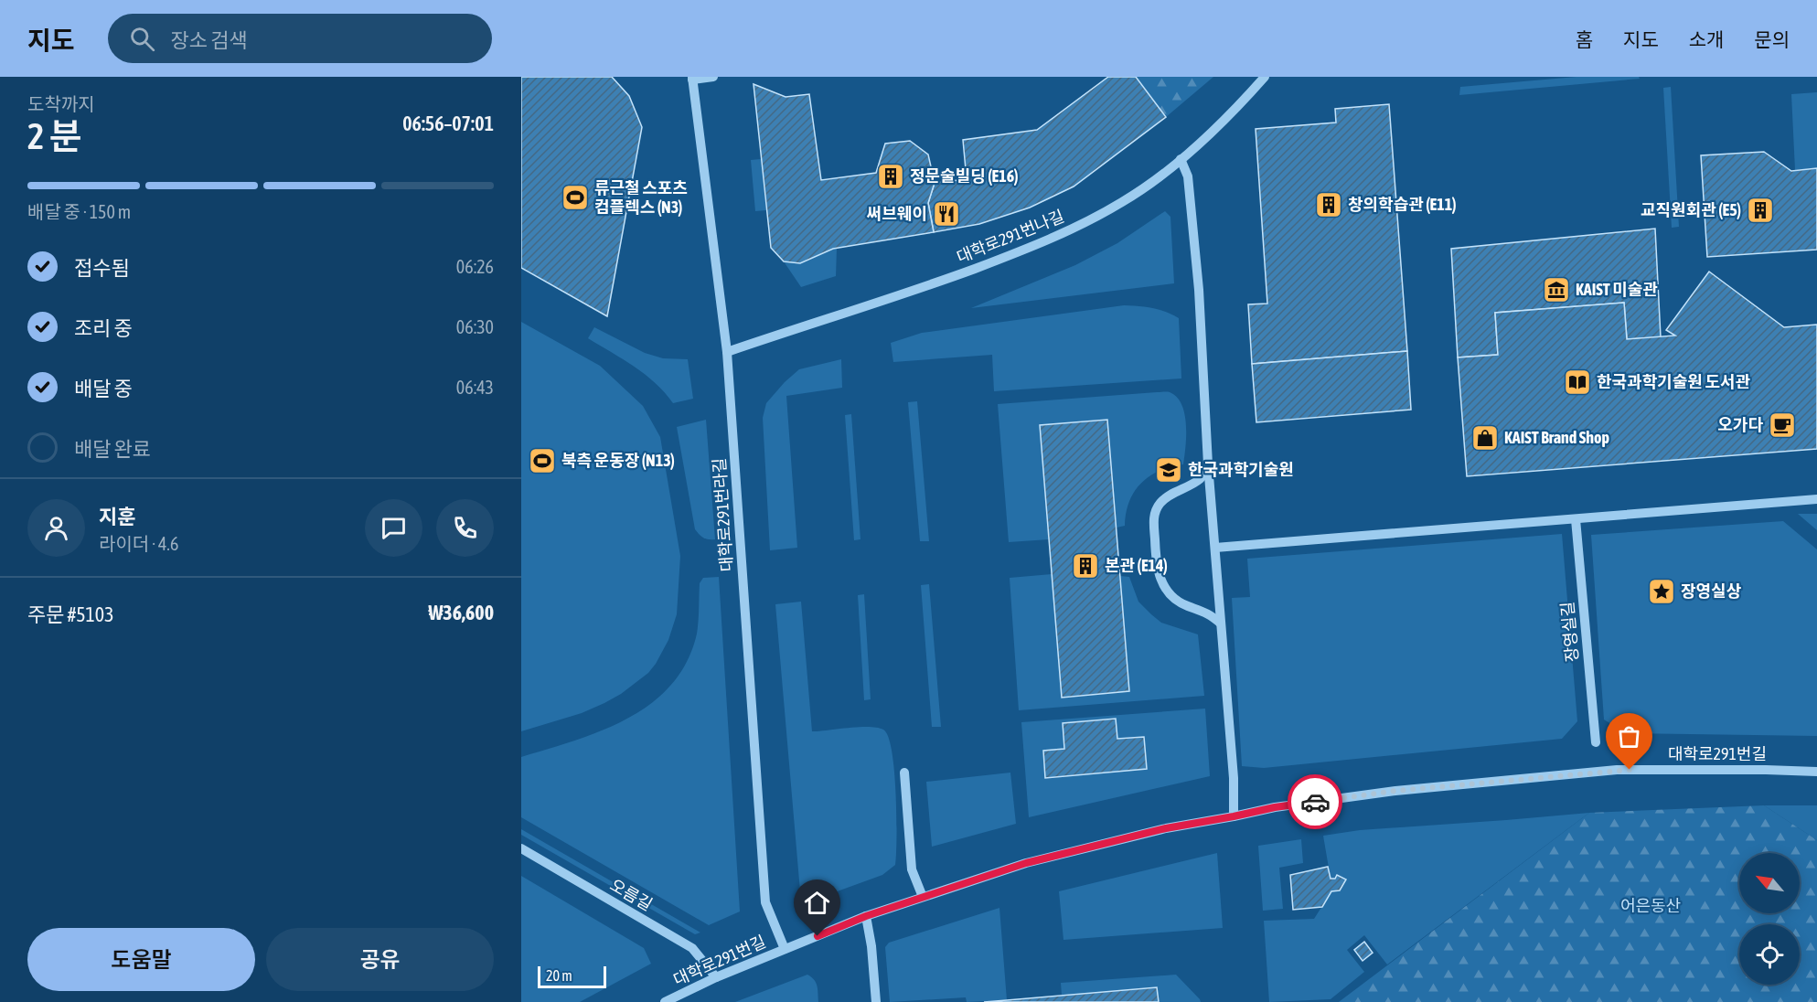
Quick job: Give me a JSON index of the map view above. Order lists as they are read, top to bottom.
{
  "streets": {
    "street": [
      "대학로291번나길",
      "대학로291번라길",
      "장영실길",
      "대학로291번길",
      "오름길"
    ]
  },
  "crossings": [
    ["대학로291번나길", "대학로291번라길"],
    ["대학로291번라길", "대학로291번길"],
    ["대학로291번길", "오름길"]
  ],
  "parks": ["어은동산"],
  "places": {
    "building": [
      "정문술빌딩 (E16)",
      "창의학습관 (E11)",
      "교직원회관 (E5)",
      "본관 (E14)"
    ],
    "sports": ["류근철 스포츠 컴플렉스 (N3)", "북측 운동장 (N13)"],
    "restaurant": ["써브웨이"],
    "museum": ["KAIST 미술관"],
    "library": ["한국과학기술원 도서관"],
    "cafe": ["오가다"],
    "shop": ["KAIST Brand Shop"],
    "school or university": ["한국과학기술원"],
    "place": ["장영실상"]
  },
  "scale_bar": "20 m",
  "north": "top left",
  "page": {
    "header": "지도",
    "search": "장소 검색",
    "nav": [
      "홈",
      "지도",
      "소개",
      "문의"
    ],
    "heading": ["2 분", "도착까지", "06:56–07:01"],
    "panel": [
      "지훈",
      "라이더 · 4.6",
      "주문 #5103",
      "₩36,600"
    ],
    "bar": "배달 중 · 150 m",
    "list": [
      ["접수됨", "06:26"],
      ["조리 중", "06:30"],
      ["배달 중", "06:43"],
      "배달 완료"
    ],
    "buttons": ["도움말", "공유"],
    "scale": "20 m"
  }
}
